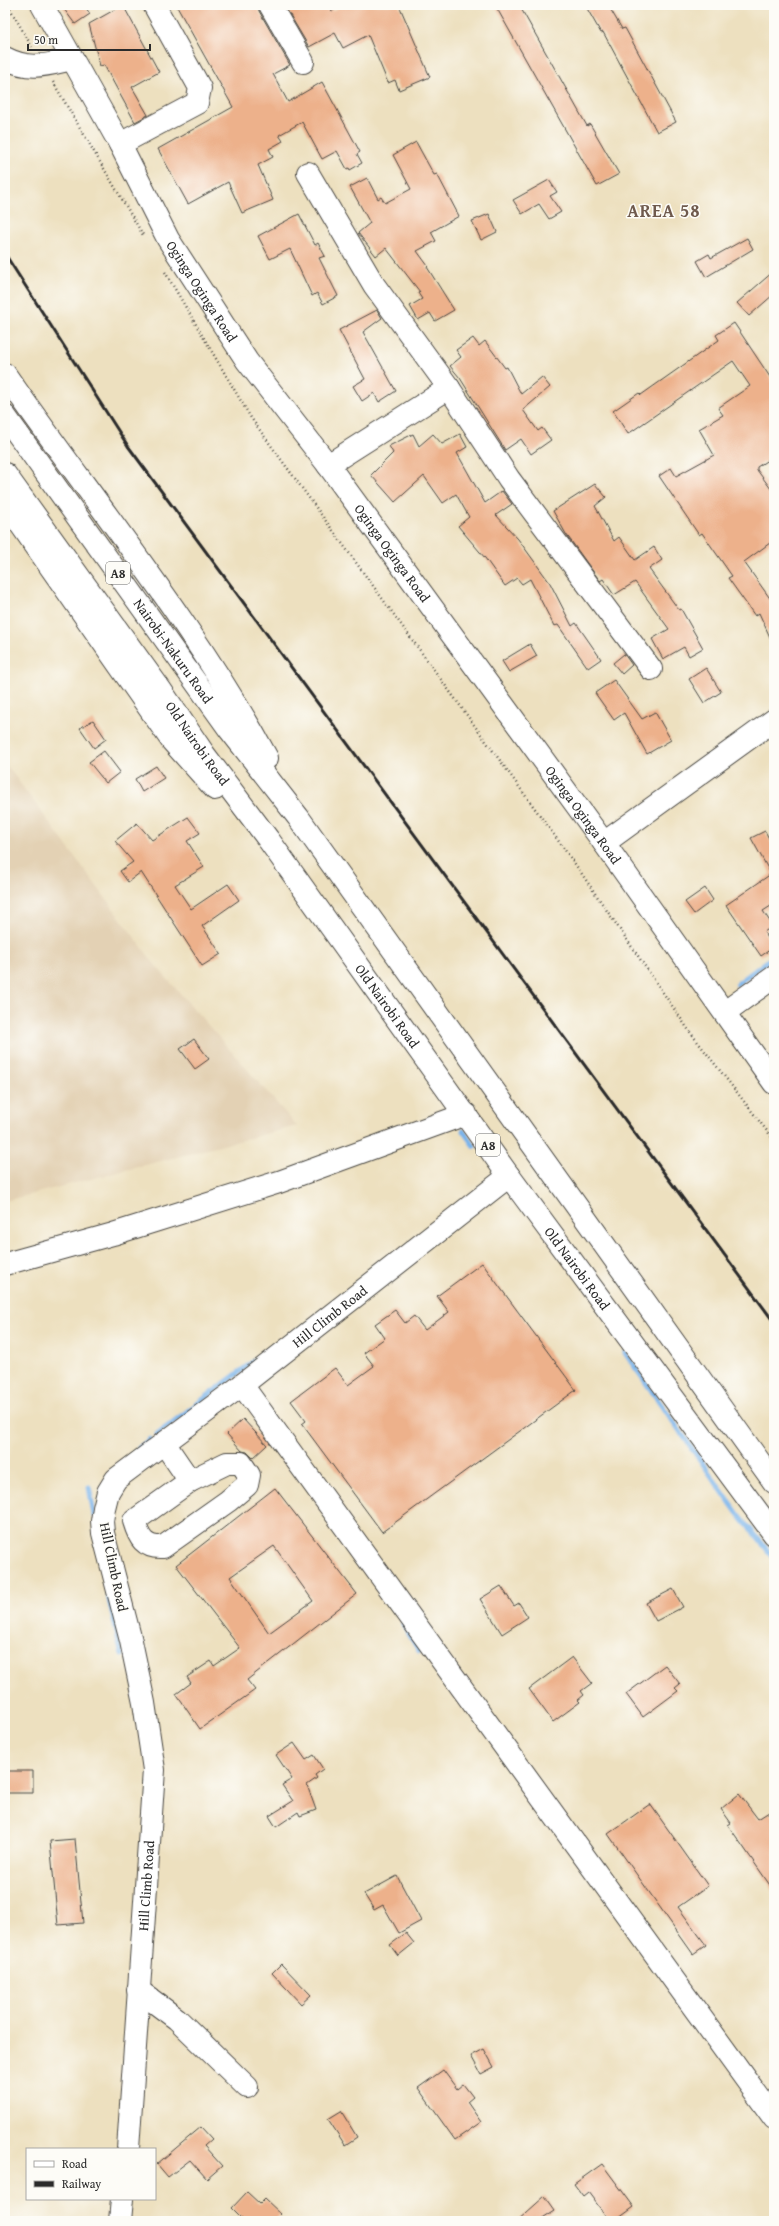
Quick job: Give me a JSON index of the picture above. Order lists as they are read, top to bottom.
{
  "streets": {
    "main road": [
      "Oginga Oginga Road",
      "A8",
      "Nairobi-Nakuru Road",
      "Old Nairobi Road",
      "Hill Climb Road"
    ]
  },
  "crossings": [
    ["A8", "Nairobi-Nakuru Road"],
    ["Old Nairobi Road", "Hill Climb Road"]
  ],
  "districts": ["AREA 58"],
  "legend": ["Road", "Railway"],
  "scale_bar": "50 m"
}
